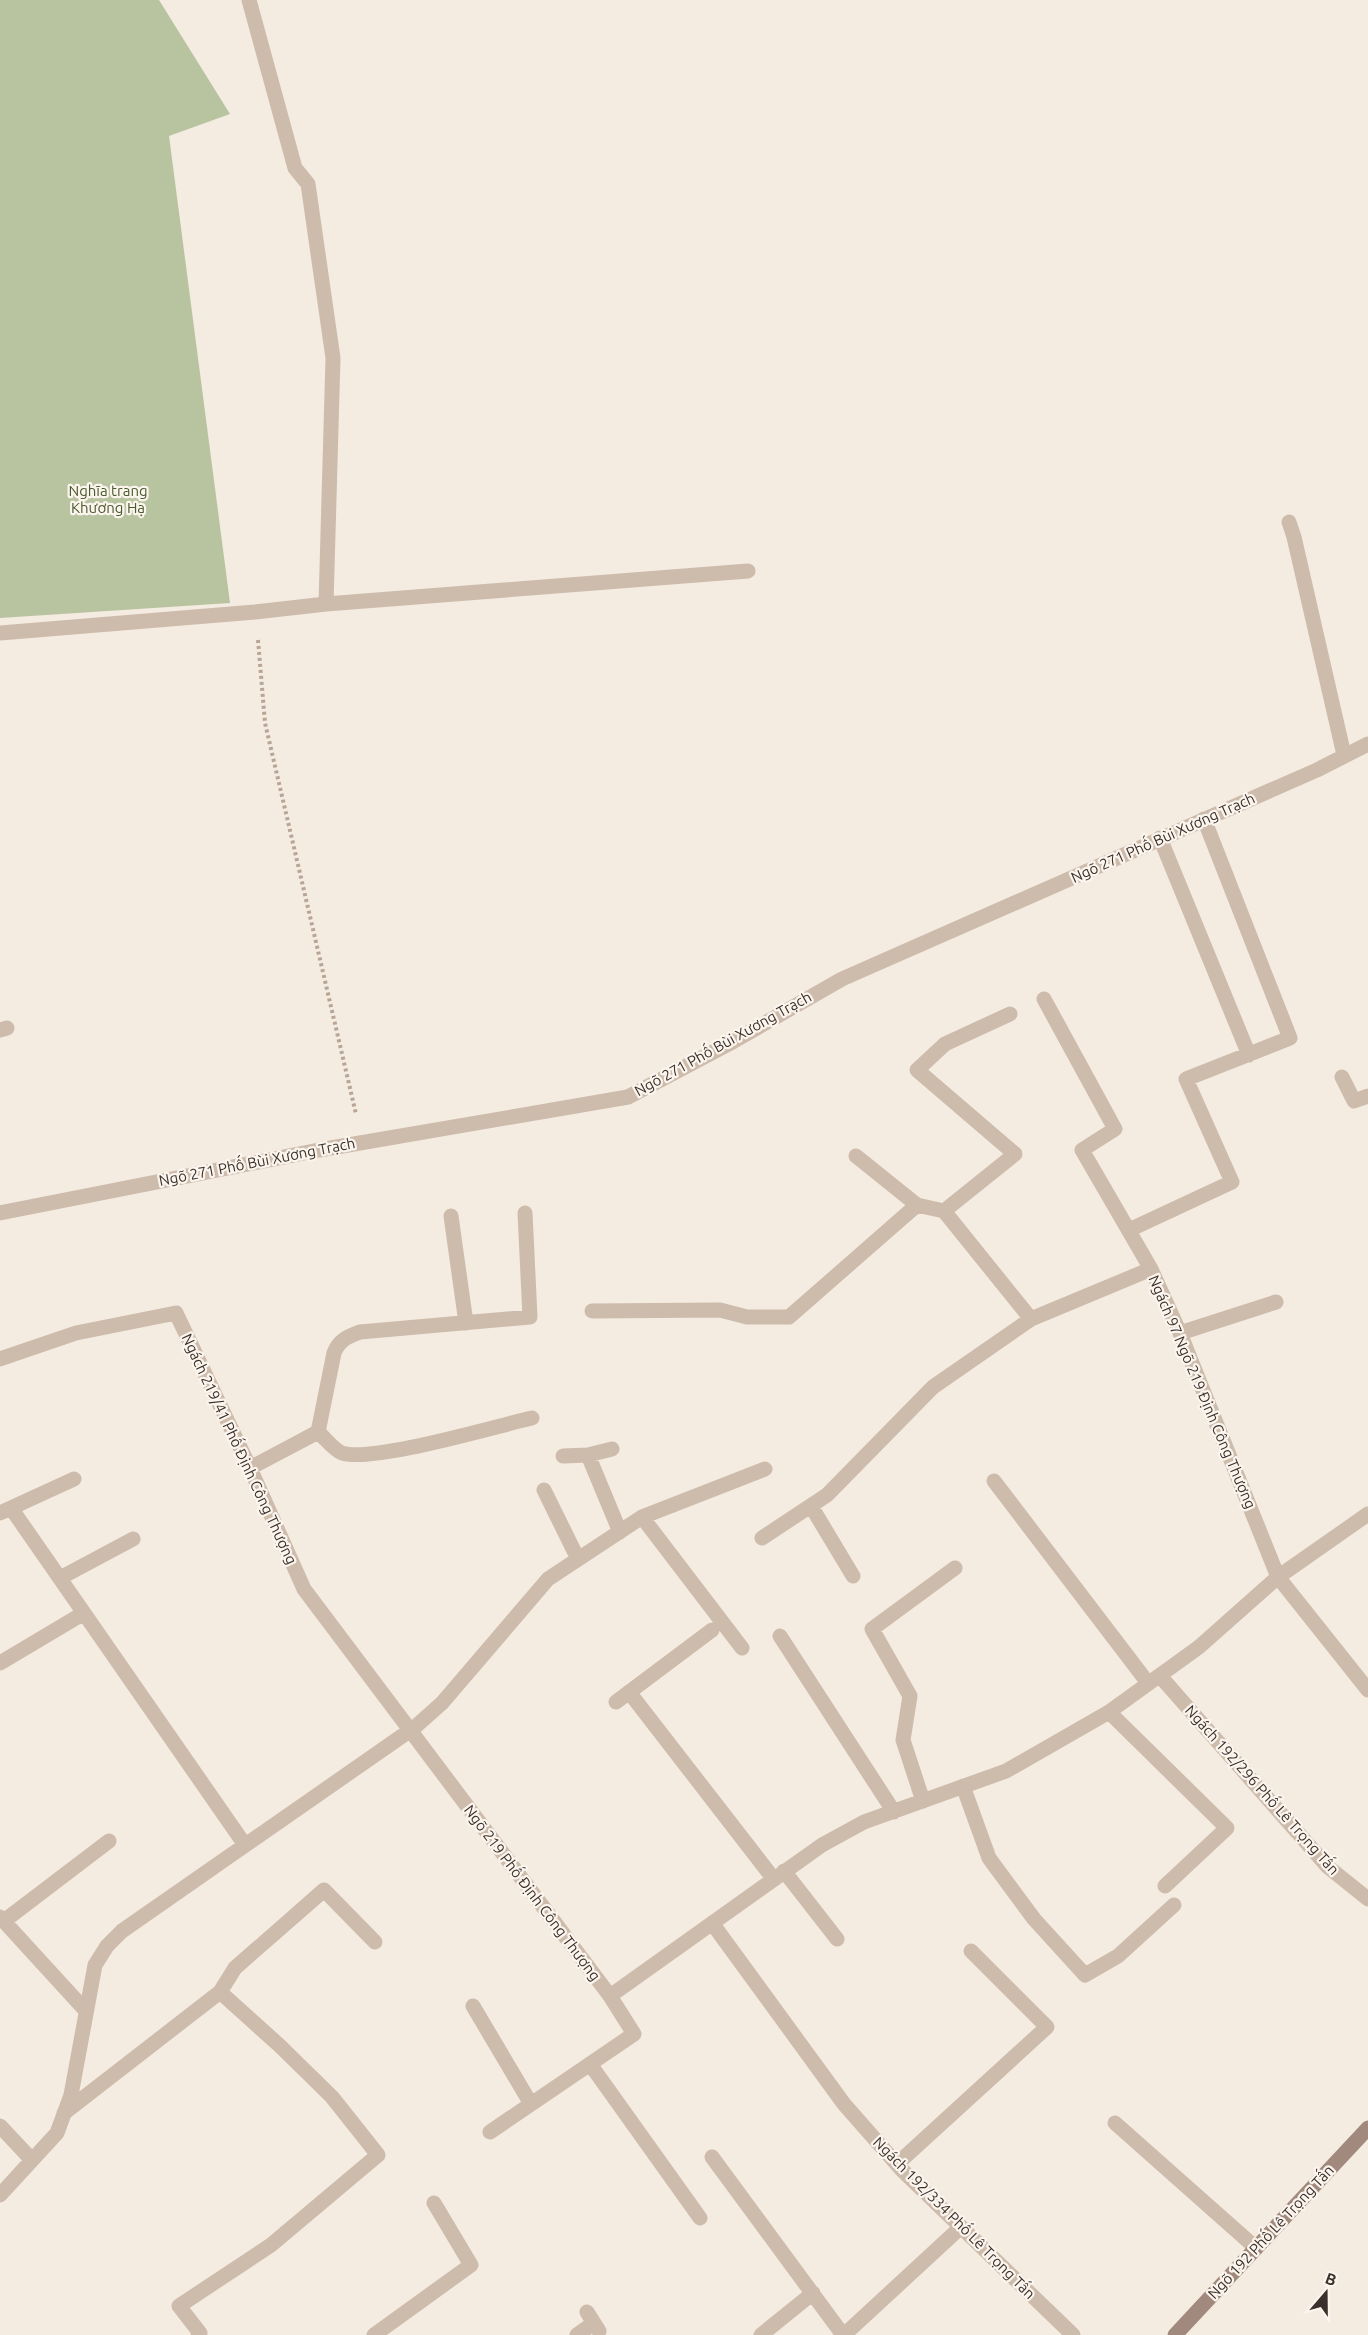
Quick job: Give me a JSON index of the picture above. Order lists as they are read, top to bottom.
{
  "streets": {
    "street": ["Ngõ 192 Phố Lê Trọng Tấn"],
    "lane": [
      "Ngõ 271 Phố Bùi Xương Trạch",
      "Ngách 97 Ngõ 219 Định Công Thượng",
      "Ngách 219/41 Phố Định Công Thượng",
      "Ngách 192/296 Phố Lê Trọng Tấn",
      "Ngõ 219 Phố Định Công Thượng",
      "Ngách 192/334 Phố Lê Trọng Tấn"
    ]
  },
  "crossings": [
    ["Ngách 97 Ngõ 219 Định Công Thượng", "Ngõ 219 Phố Định Công Thượng"],
    ["Ngách 219/41 Phố Định Công Thượng", "Ngõ 219 Phố Định Công Thượng"],
    ["Ngách 192/296 Phố Lê Trọng Tấn", "Ngõ 219 Phố Định Công Thượng"],
    ["Ngõ 219 Phố Định Công Thượng", "Ngách 192/334 Phố Lê Trọng Tấn"]
  ],
  "parks": ["Nghĩa trang Khương Hạ"],
  "north": "top"
}
